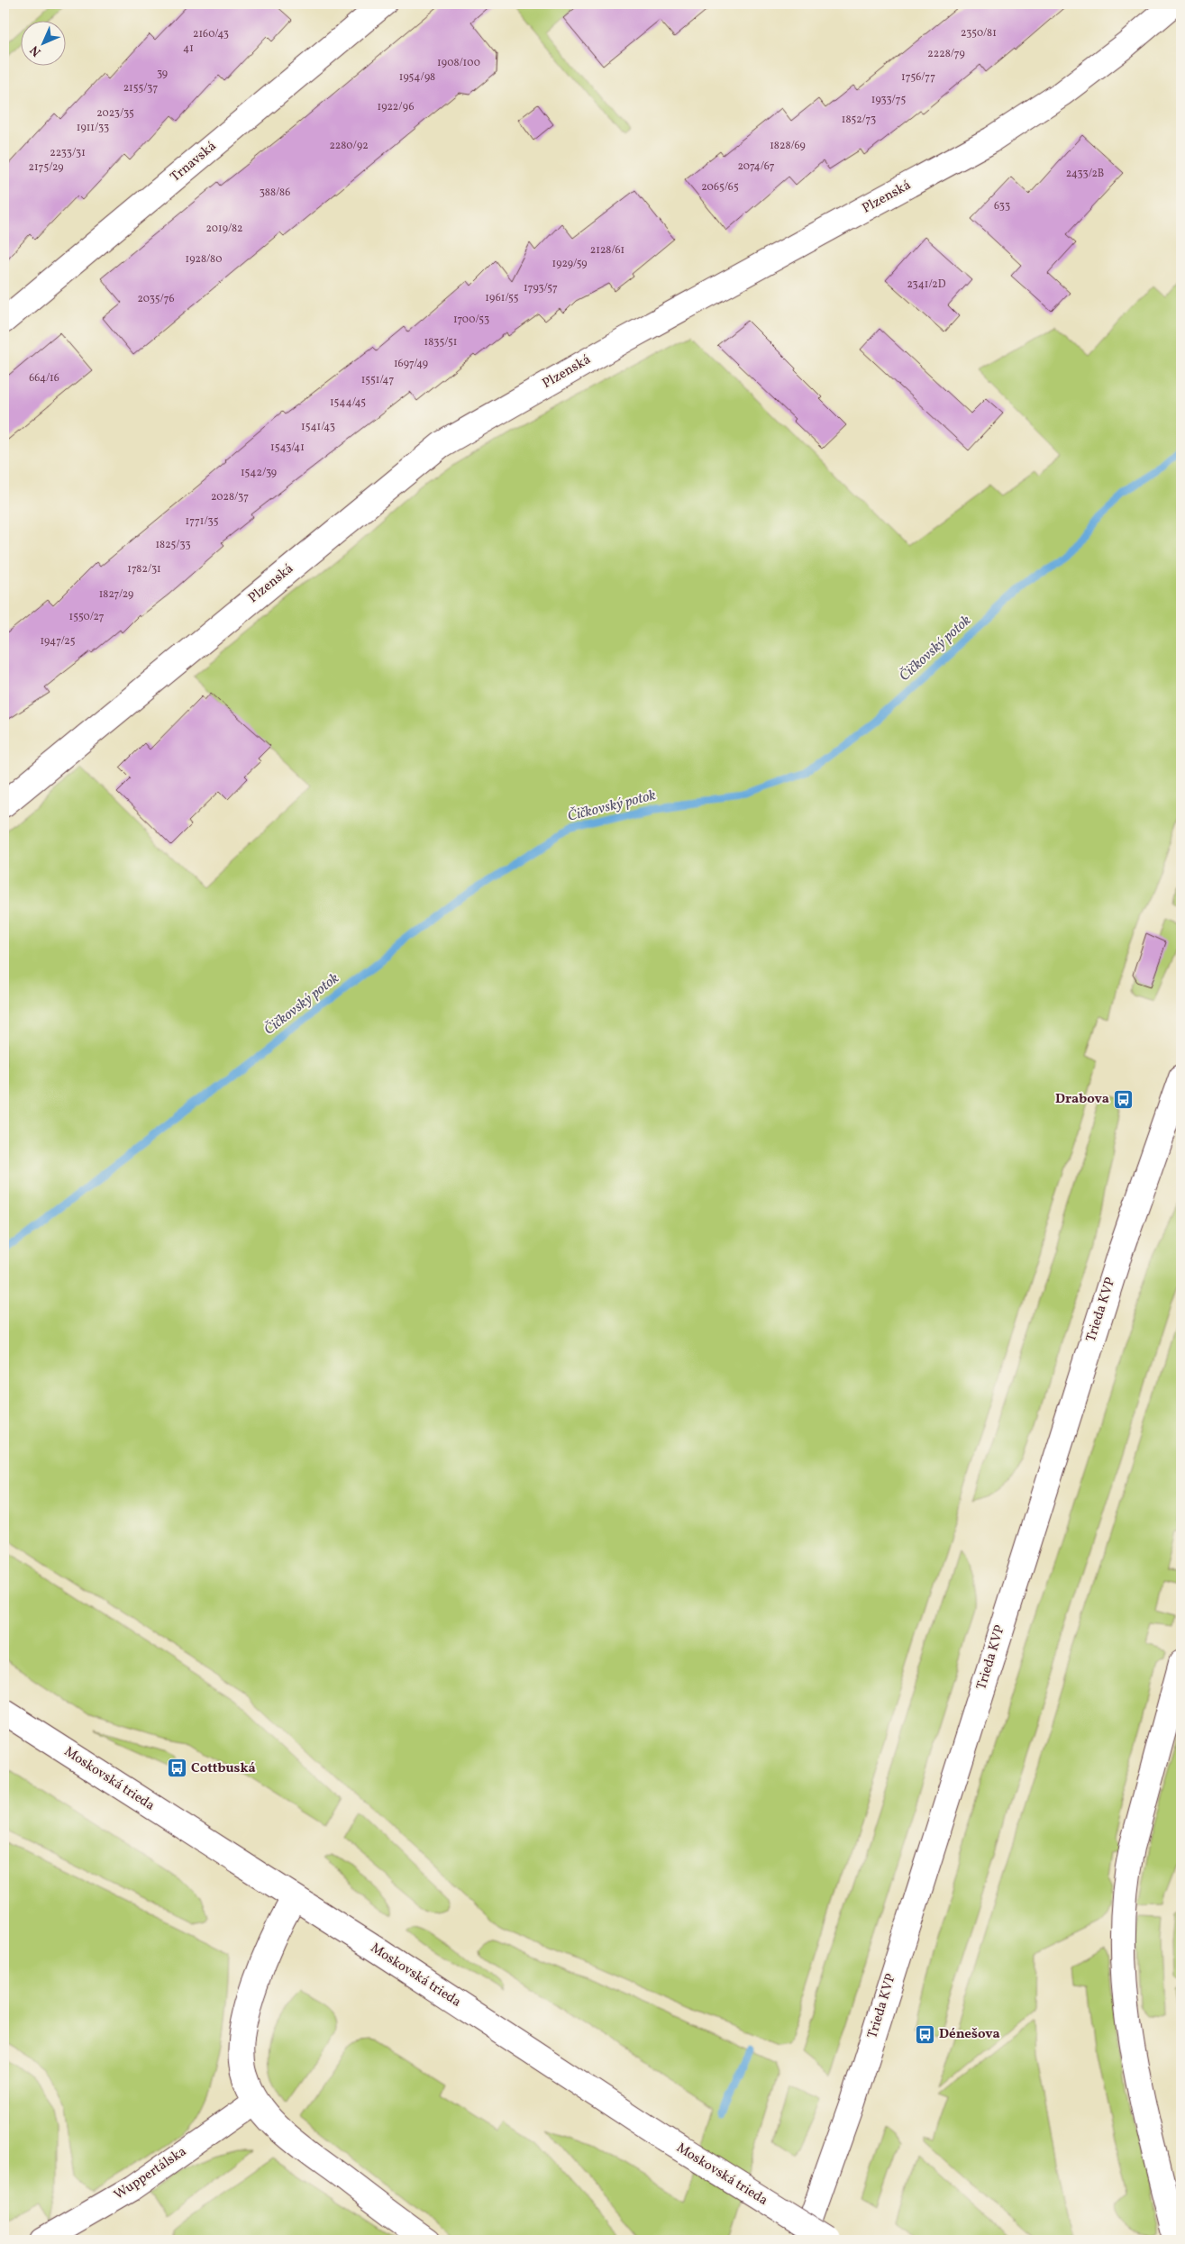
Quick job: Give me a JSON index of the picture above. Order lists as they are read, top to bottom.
{
  "streets": {
    "street": [
      "Trnavská",
      "Plzenská",
      "Trieda KVP",
      "Moskovská trieda",
      "Wuppertálska"
    ]
  },
  "water": ["Čičkovský potok"],
  "places": {
    "bus stop": ["Drabova", "Cottbuská", "Dénešova"]
  },
  "house_numbers": [
    "2350/81",
    "2160/43",
    "41",
    "2228/79",
    "1908/100",
    "39",
    "1954/98",
    "1756/77",
    "2155/37",
    "1933/75",
    "1922/96",
    "2023/35",
    "1852/73",
    "1911/33",
    "2280/92",
    "1828/69",
    "2233/31",
    "2074/67",
    "2175/29",
    "2433/2B",
    "2065/65",
    "388/86",
    "633",
    "2019/82",
    "2128/61",
    "1928/80",
    "1929/59",
    "2341/2D",
    "1793/57",
    "1961/55",
    "2035/76",
    "1700/53",
    "1835/51",
    "1697/49",
    "664/16",
    "1551/47",
    "1544/45",
    "1541/43",
    "1543/41",
    "1542/39",
    "2028/37",
    "1771/35",
    "1825/33",
    "1782/31",
    "1827/29",
    "1550/27",
    "1947/25"
  ],
  "north": "bottom left"
}
